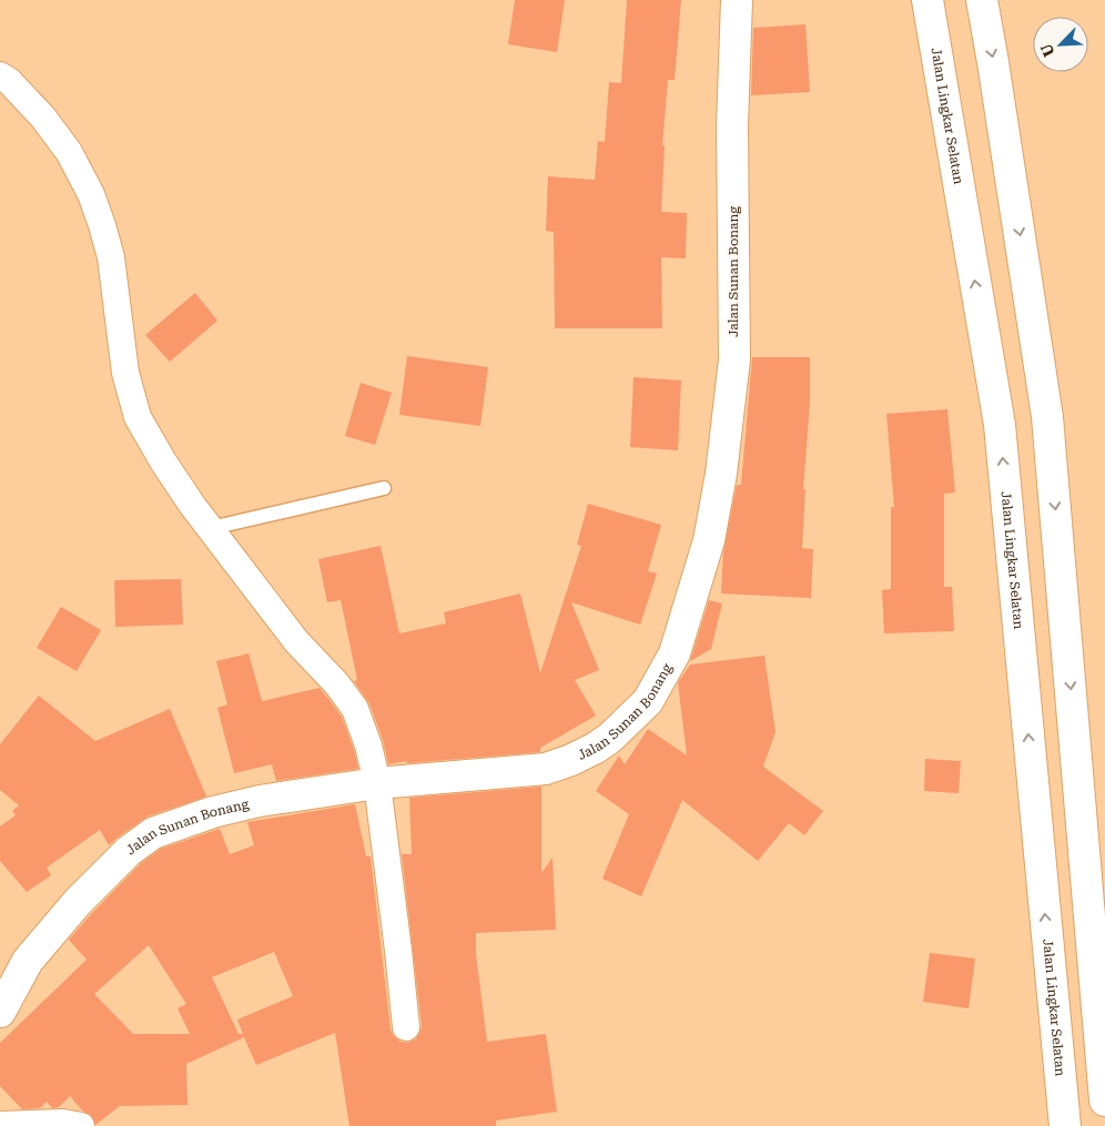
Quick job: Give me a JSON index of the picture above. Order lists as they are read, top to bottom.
{
  "streets": {
    "main road": ["Jalan Lingkar Selatan", "Jalan Sunan Bonang"]
  },
  "north": "bottom left"
}
